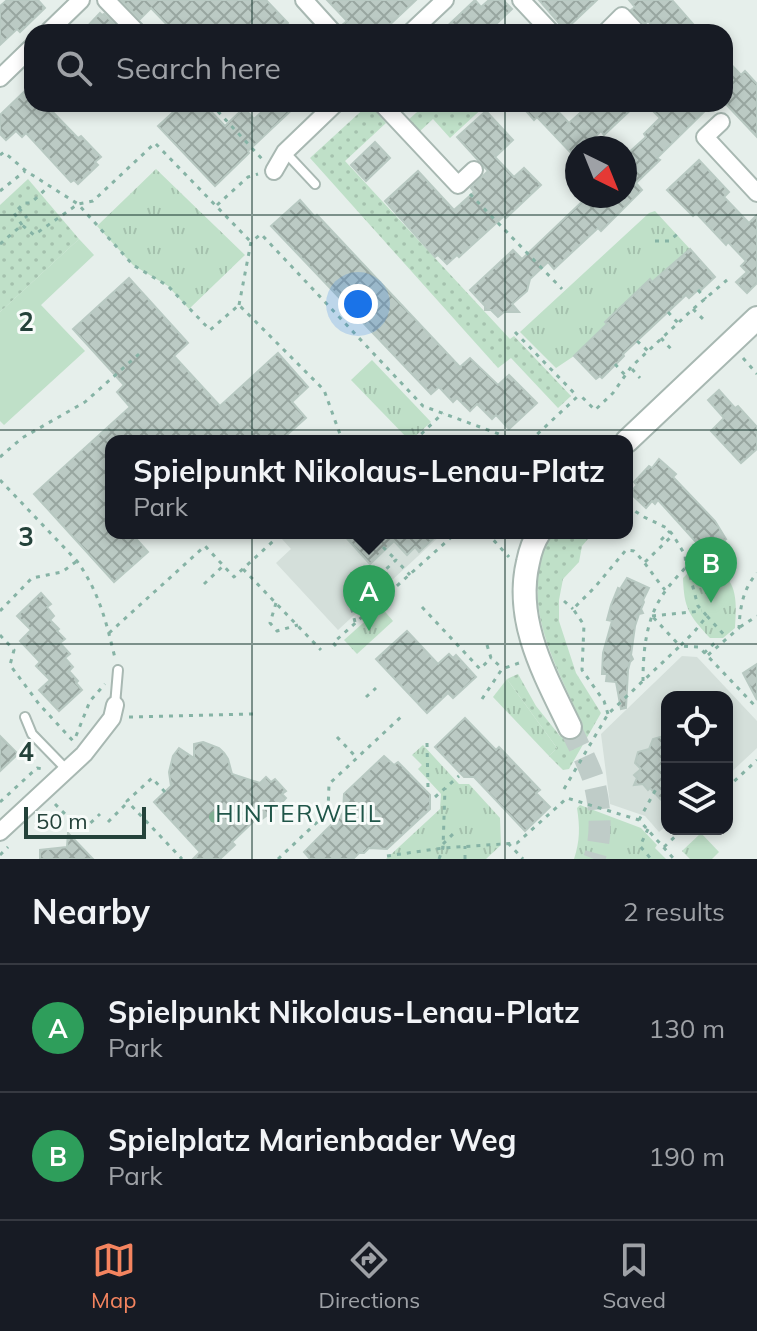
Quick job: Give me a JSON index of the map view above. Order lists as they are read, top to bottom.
{
  "districts": ["HINTERWEIL"],
  "scale_bar": "50 m",
  "north": "bottom right",
  "page": {
    "search": "Search here",
    "popup": ["Spielpunkt Nikolaus-Lenau-Platz", "Park"],
    "pins": ["B", "A"],
    "scale": "50 m",
    "heading": ["Nearby", "2 results"],
    "list": [
      {
        "mark": "A",
        "name": "Spielpunkt Nikolaus-Lenau-Platz",
        "note": "Park",
        "value": "130 m"
      },
      {
        "mark": "B",
        "name": "Spielplatz Marienbader Weg",
        "note": "Park",
        "value": "190 m"
      }
    ],
    "nav": ["Map", "Directions", "Saved"]
  },
  "grid": {
    "rows": ["2", "3", "4"]
  }
}
